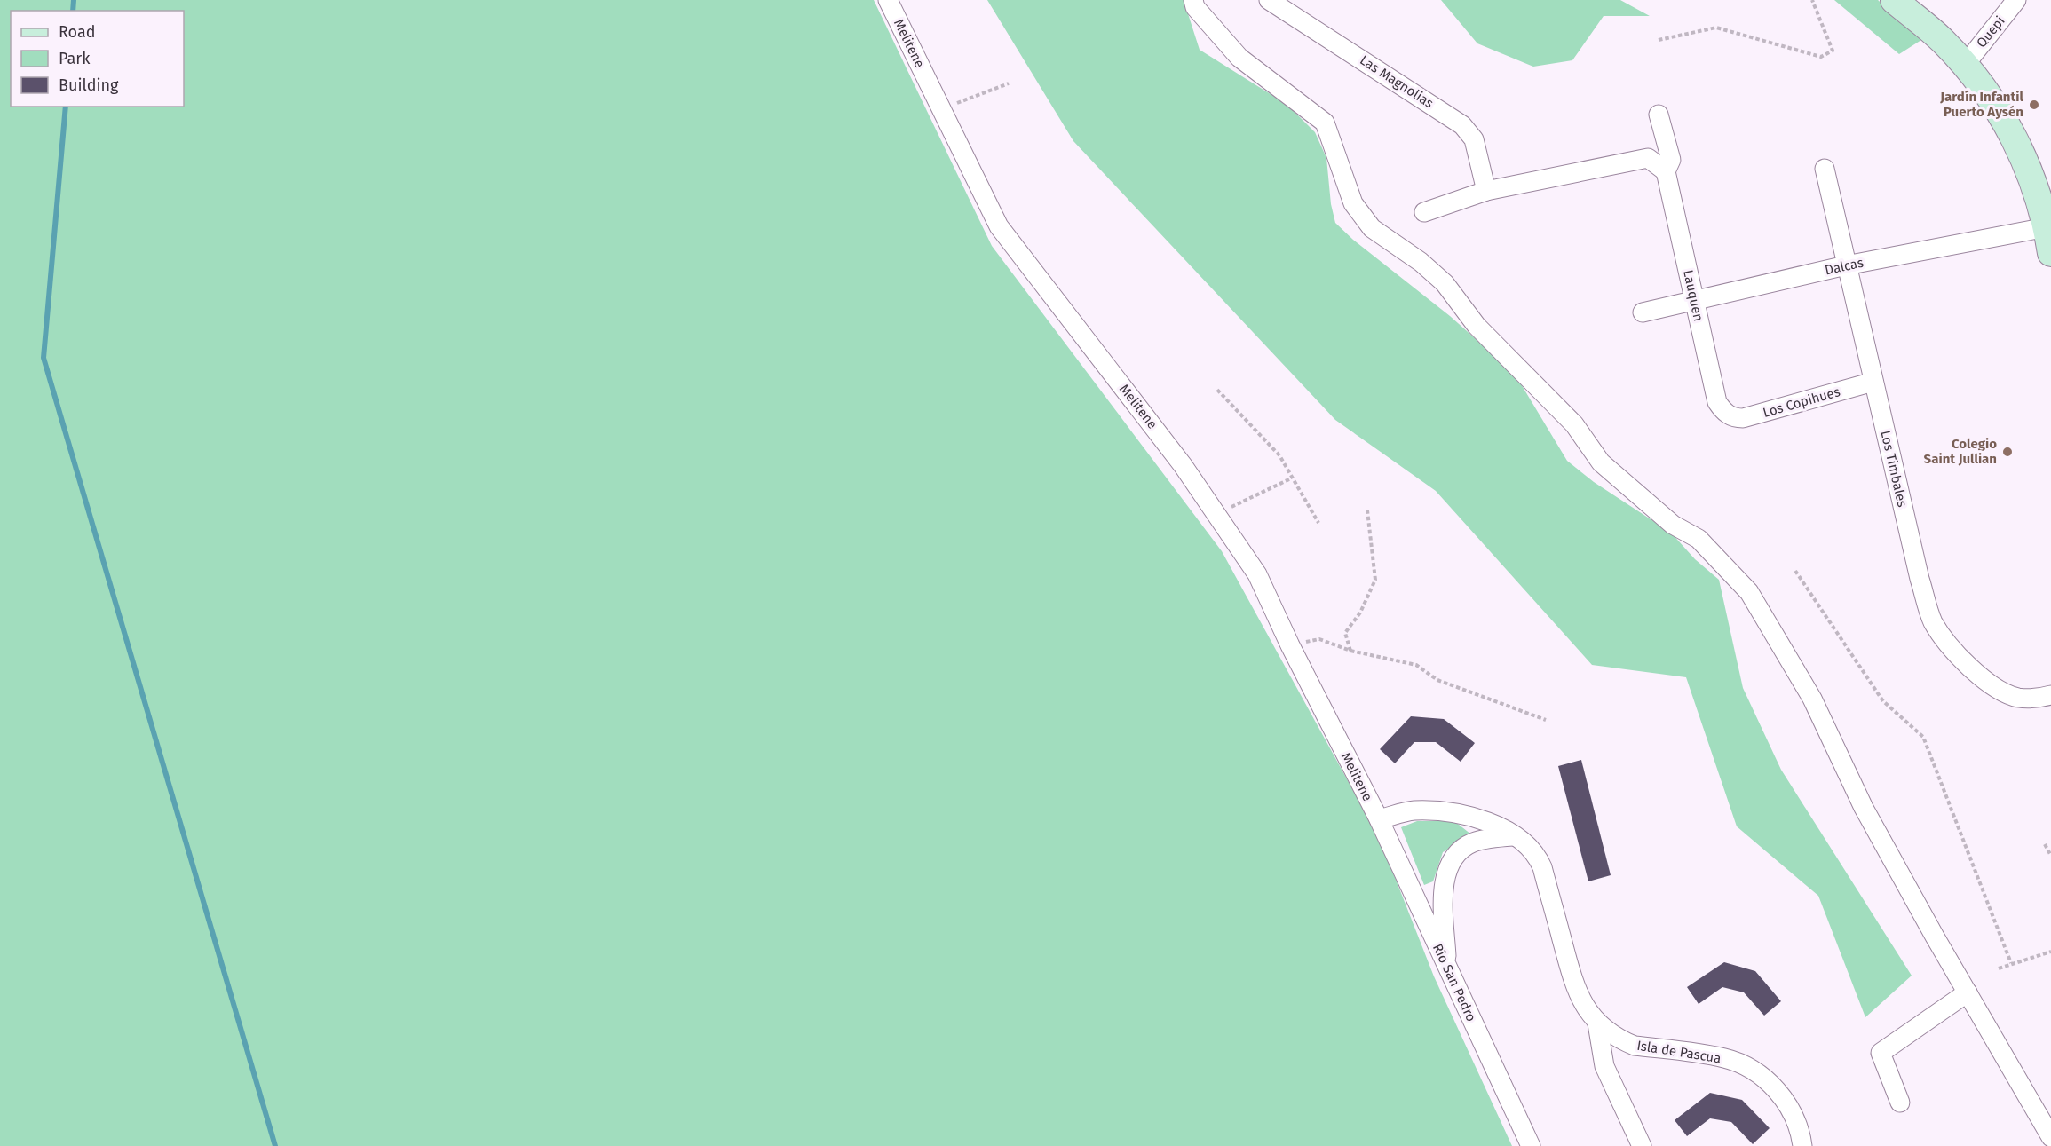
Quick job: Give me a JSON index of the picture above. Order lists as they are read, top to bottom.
{
  "streets": {
    "street": [
      "Quepi",
      "Melitene",
      "Las Magnolias",
      "Dalcas",
      "Lauquen",
      "Los Copihues",
      "Los Timbales",
      "Río San Pedro",
      "Isla de Pascua"
    ]
  },
  "crossings": [
    ["Melitene", "Río San Pedro"],
    ["Melitene", "Isla de Pascua"],
    ["Dalcas", "Lauquen"],
    ["Dalcas", "Los Timbales"],
    ["Lauquen", "Los Copihues"],
    ["Los Copihues", "Los Timbales"],
    ["Río San Pedro", "Isla de Pascua"]
  ],
  "places": ["Jardín Infantil Puerto Aysén", "Colegio Saint Jullian"],
  "legend": ["Road", "Park", "Building"]
}
